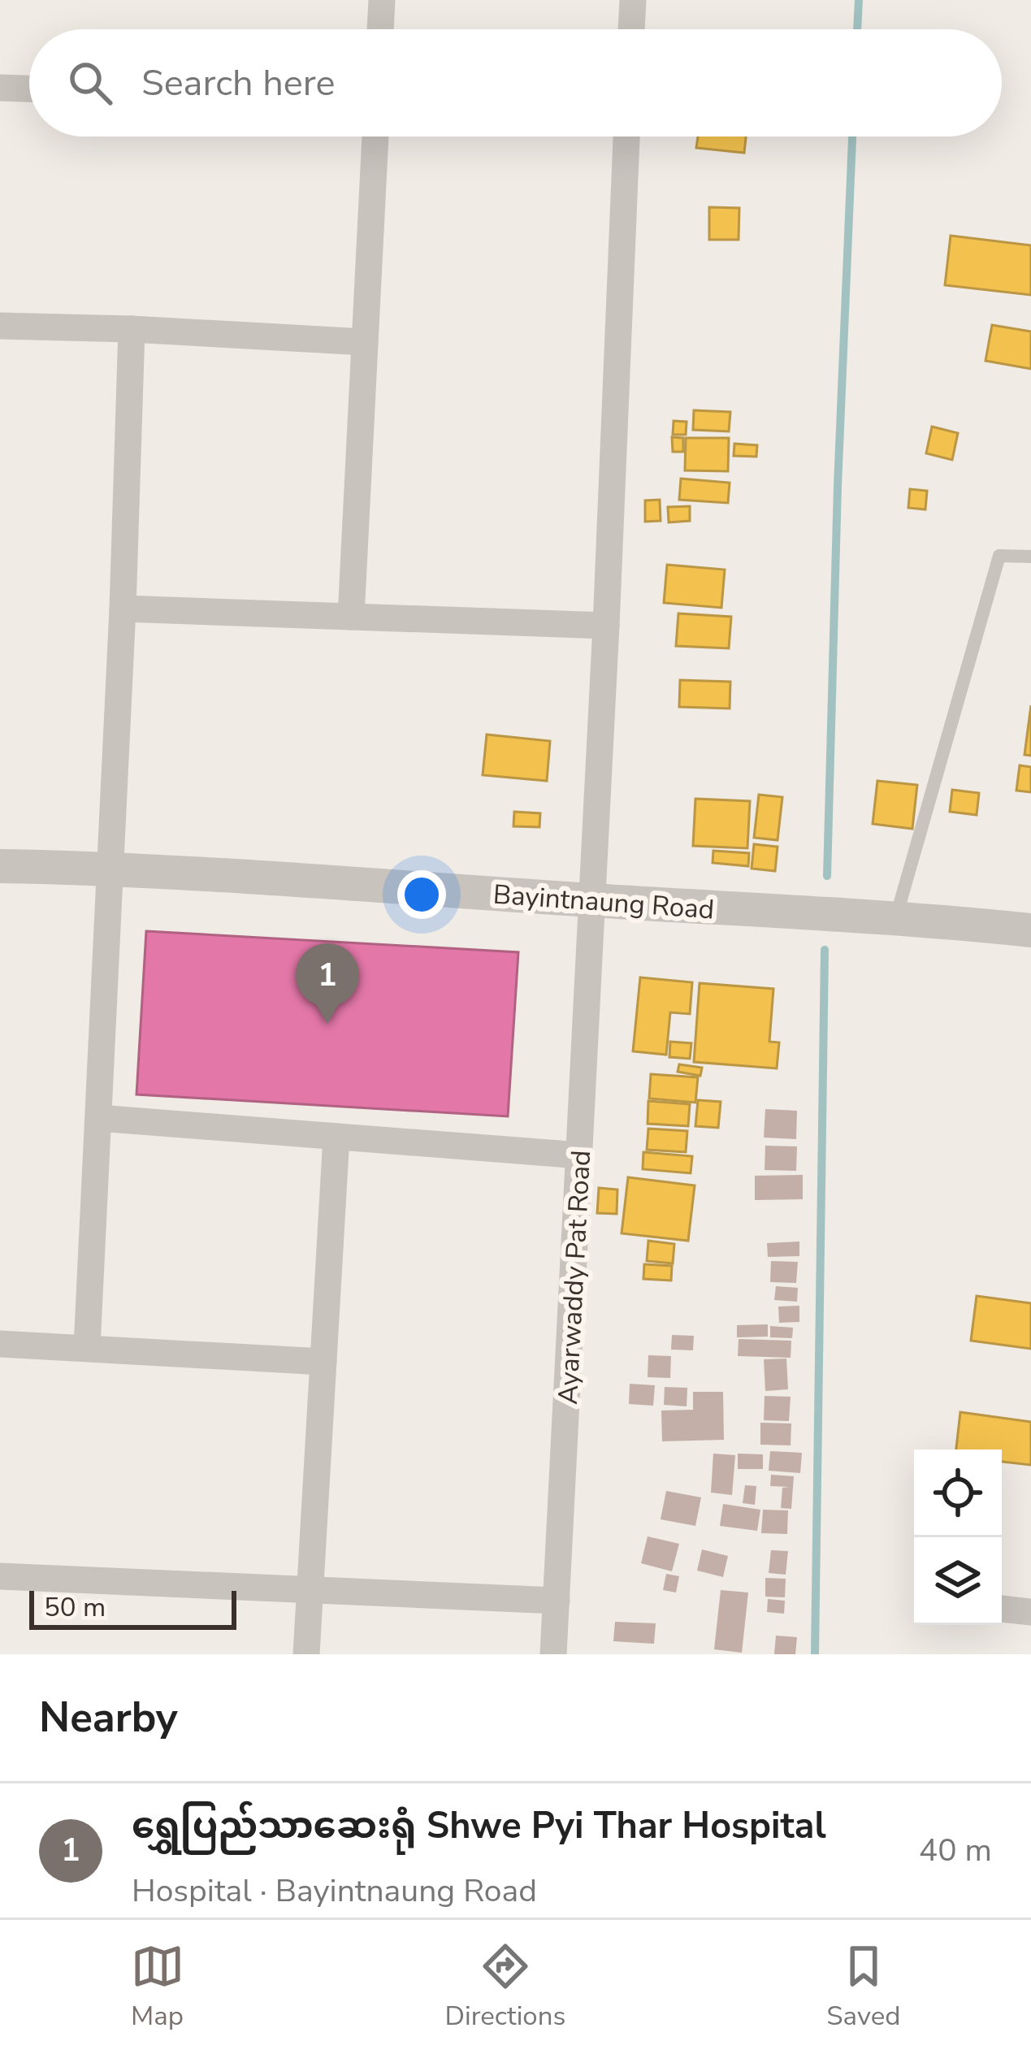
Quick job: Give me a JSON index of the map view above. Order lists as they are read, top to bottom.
{
  "streets": {
    "street": ["Bayintnaung Road", "Ayarwaddy Pat Road"]
  },
  "crossings": [
    ["Bayintnaung Road", "Ayarwaddy Pat Road"]
  ],
  "scale_bar": "50 m",
  "page": {
    "search": "Search here",
    "pins": "1",
    "scale": "50 m",
    "heading": "Nearby",
    "list": [
      {
        "mark": "1",
        "name": "ရွှေပြည်သာဆေးရုံ Shwe Pyi Thar Hospital",
        "note": "Hospital · Bayintnaung Road",
        "value": "40 m"
      }
    ],
    "nav": ["Map", "Directions", "Saved"]
  }
}
